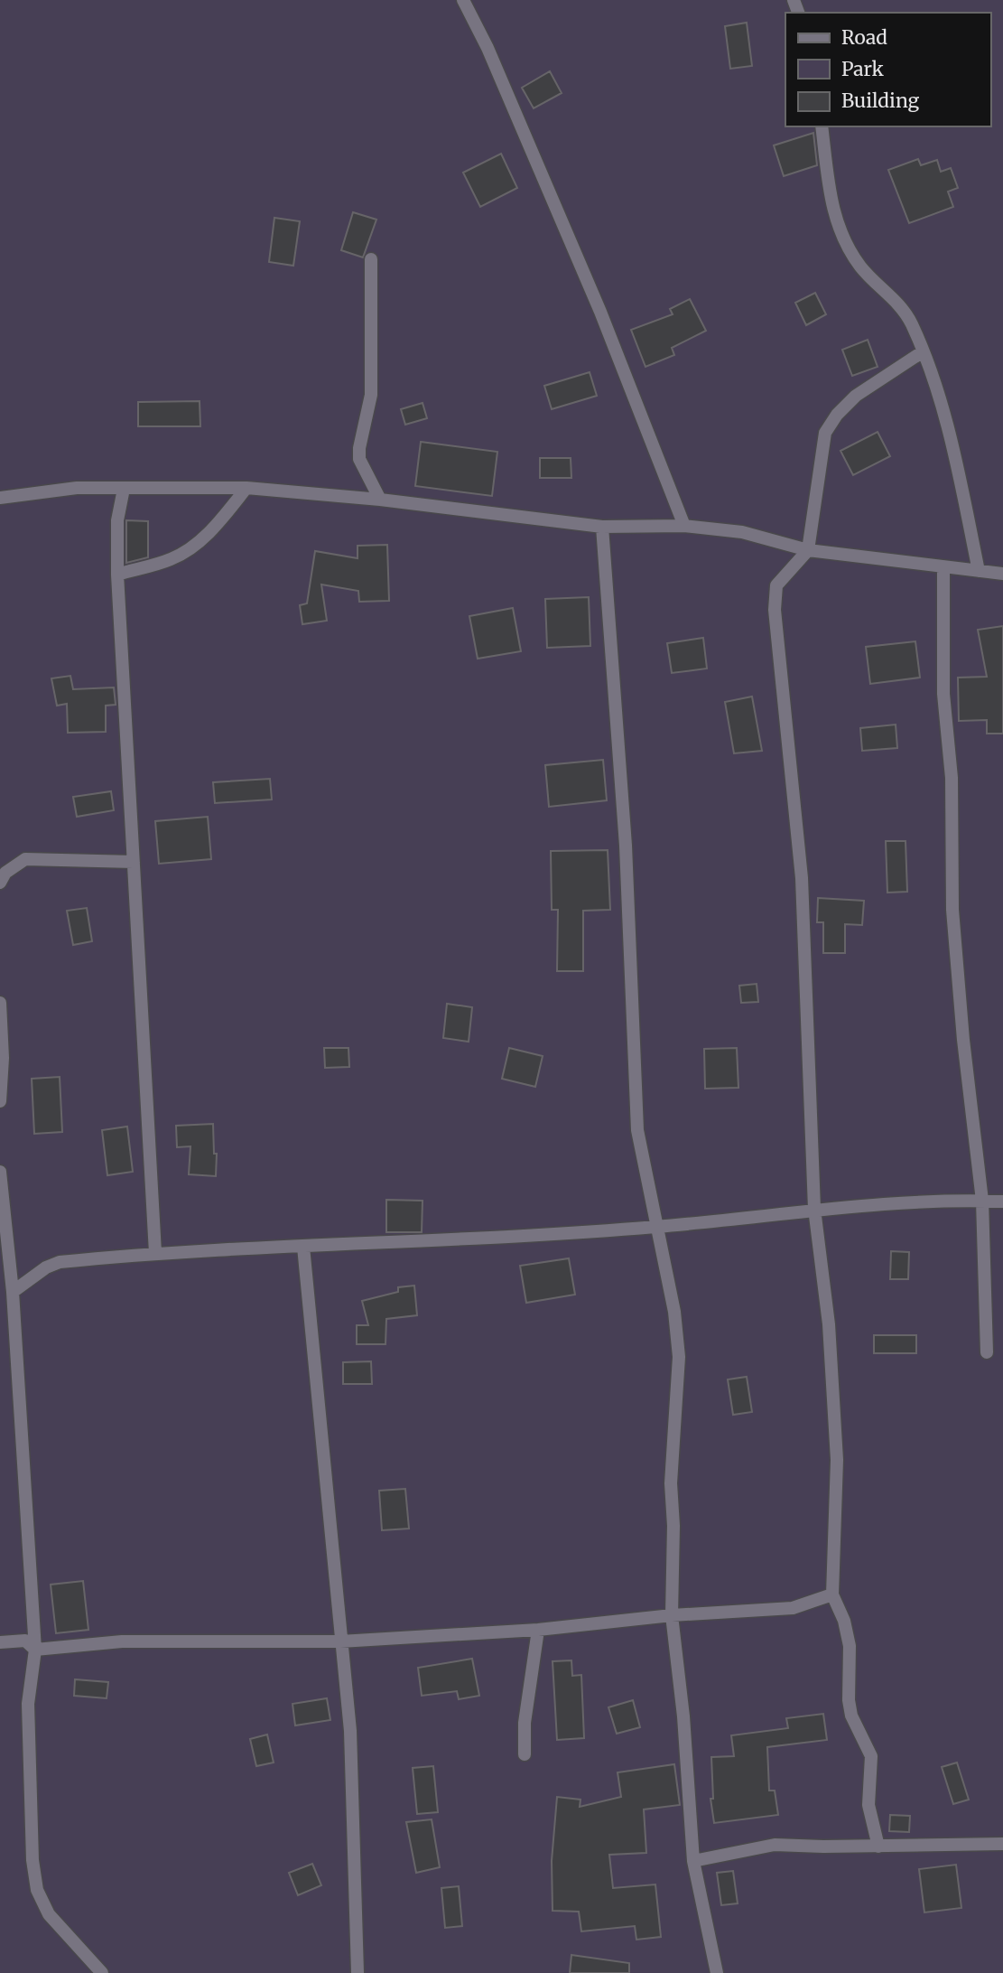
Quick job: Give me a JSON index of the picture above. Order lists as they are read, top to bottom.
{
  "legend": ["Road", "Park", "Building"]
}
